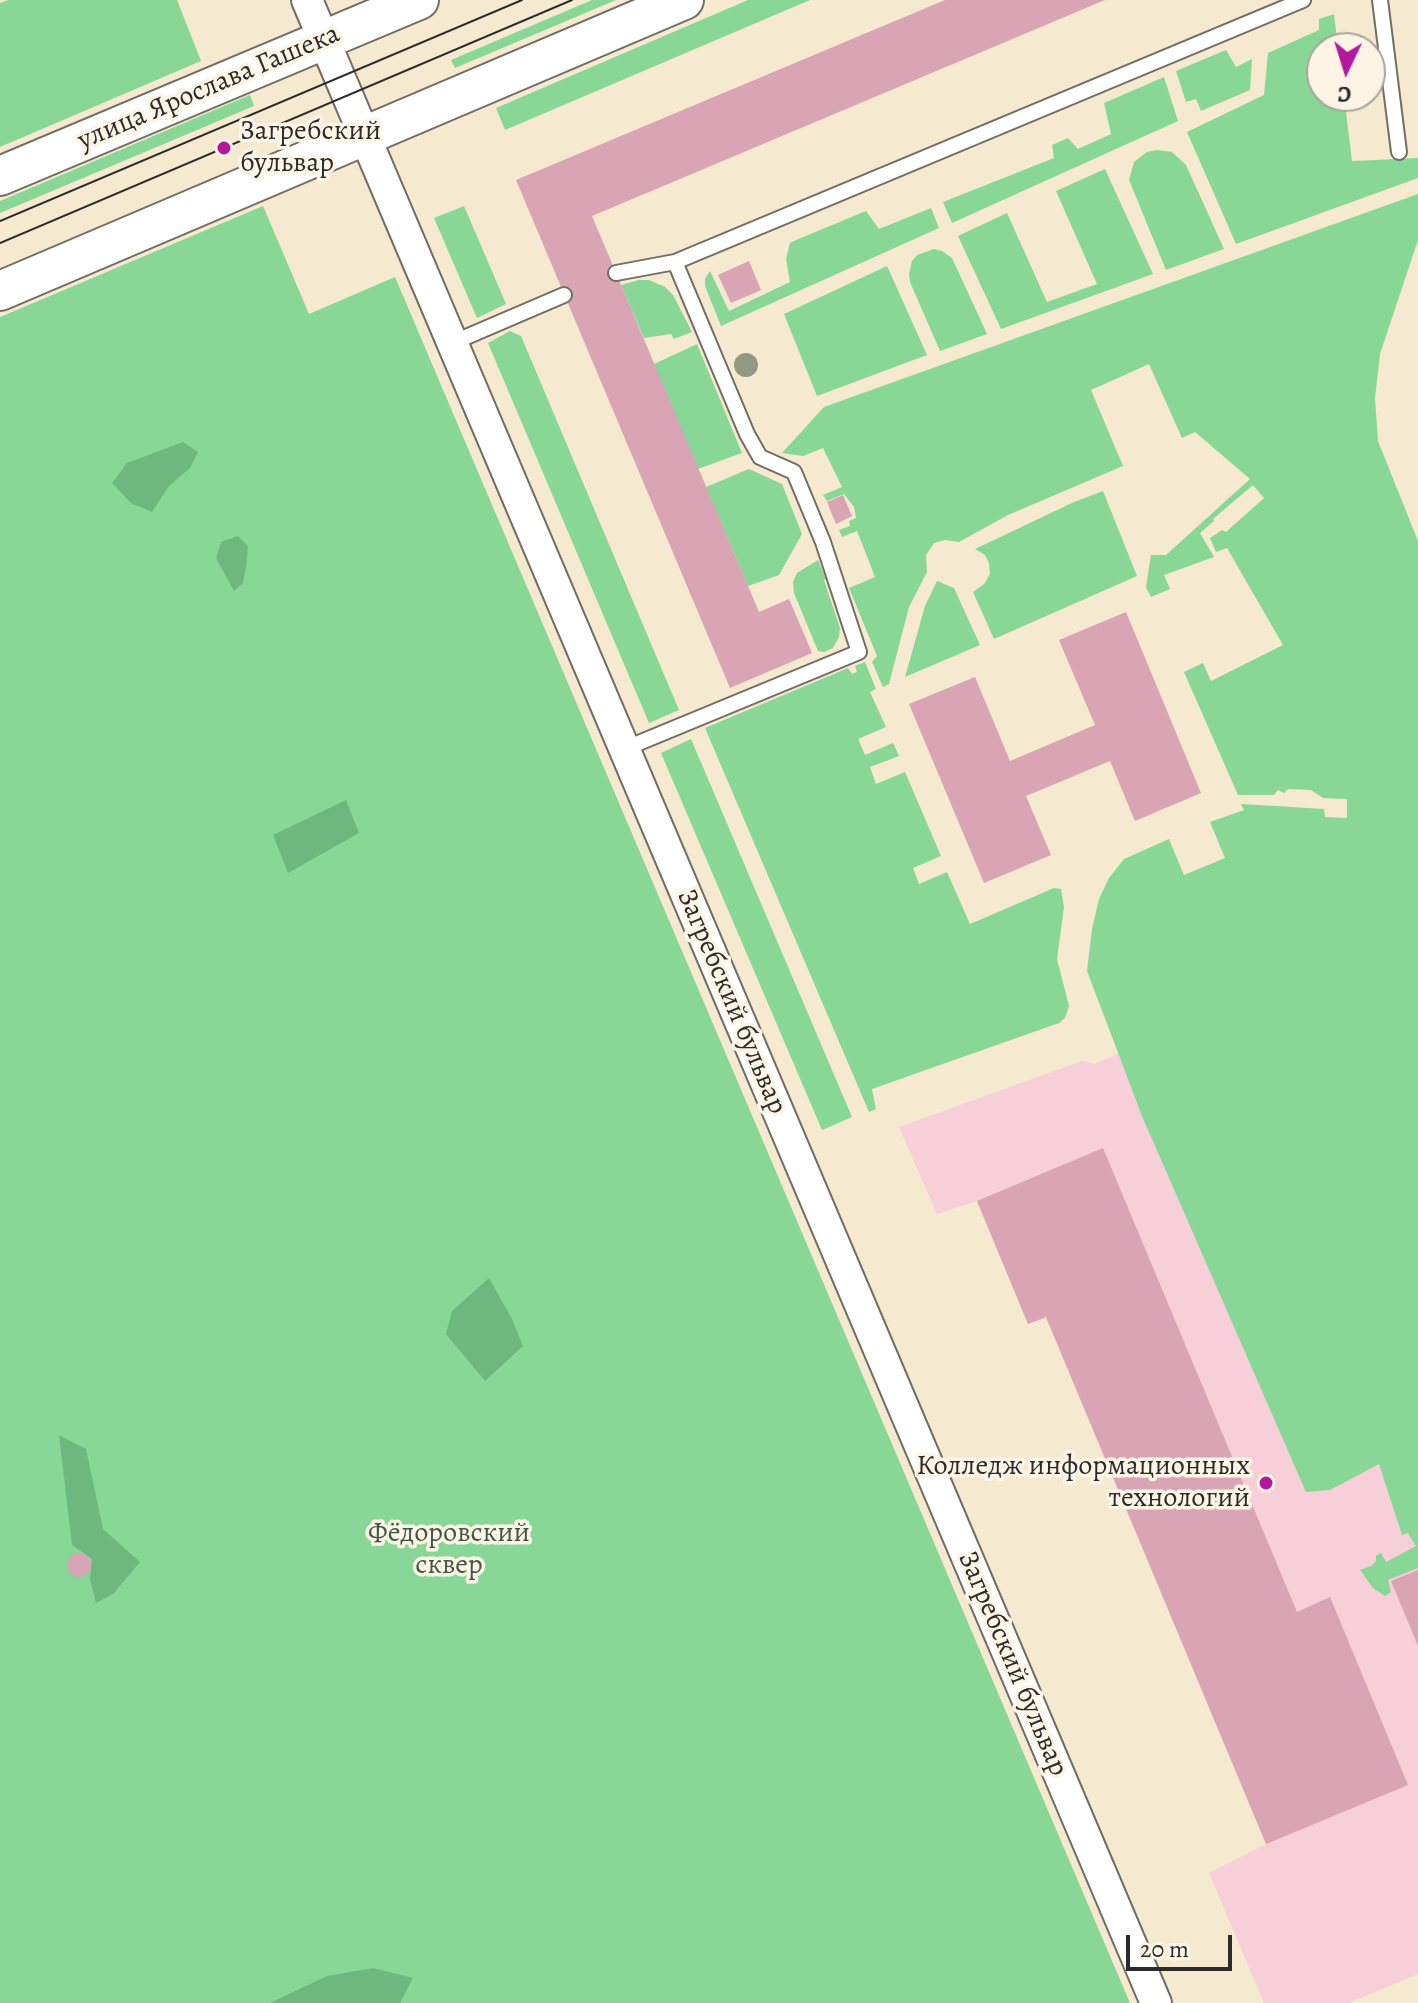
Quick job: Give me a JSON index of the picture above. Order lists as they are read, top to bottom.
{
  "streets": {
    "street": ["улица Ярослава Гашека", "Загребский бульвар"]
  },
  "crossings": [
    ["улица Ярослава Гашека", "Загребский бульвар"]
  ],
  "parks": ["Фёдоровский сквер"],
  "places": ["Загребский бульвар", "Колледж информационных технологий"],
  "scale_bar": "20 m",
  "north": "bottom"
}
